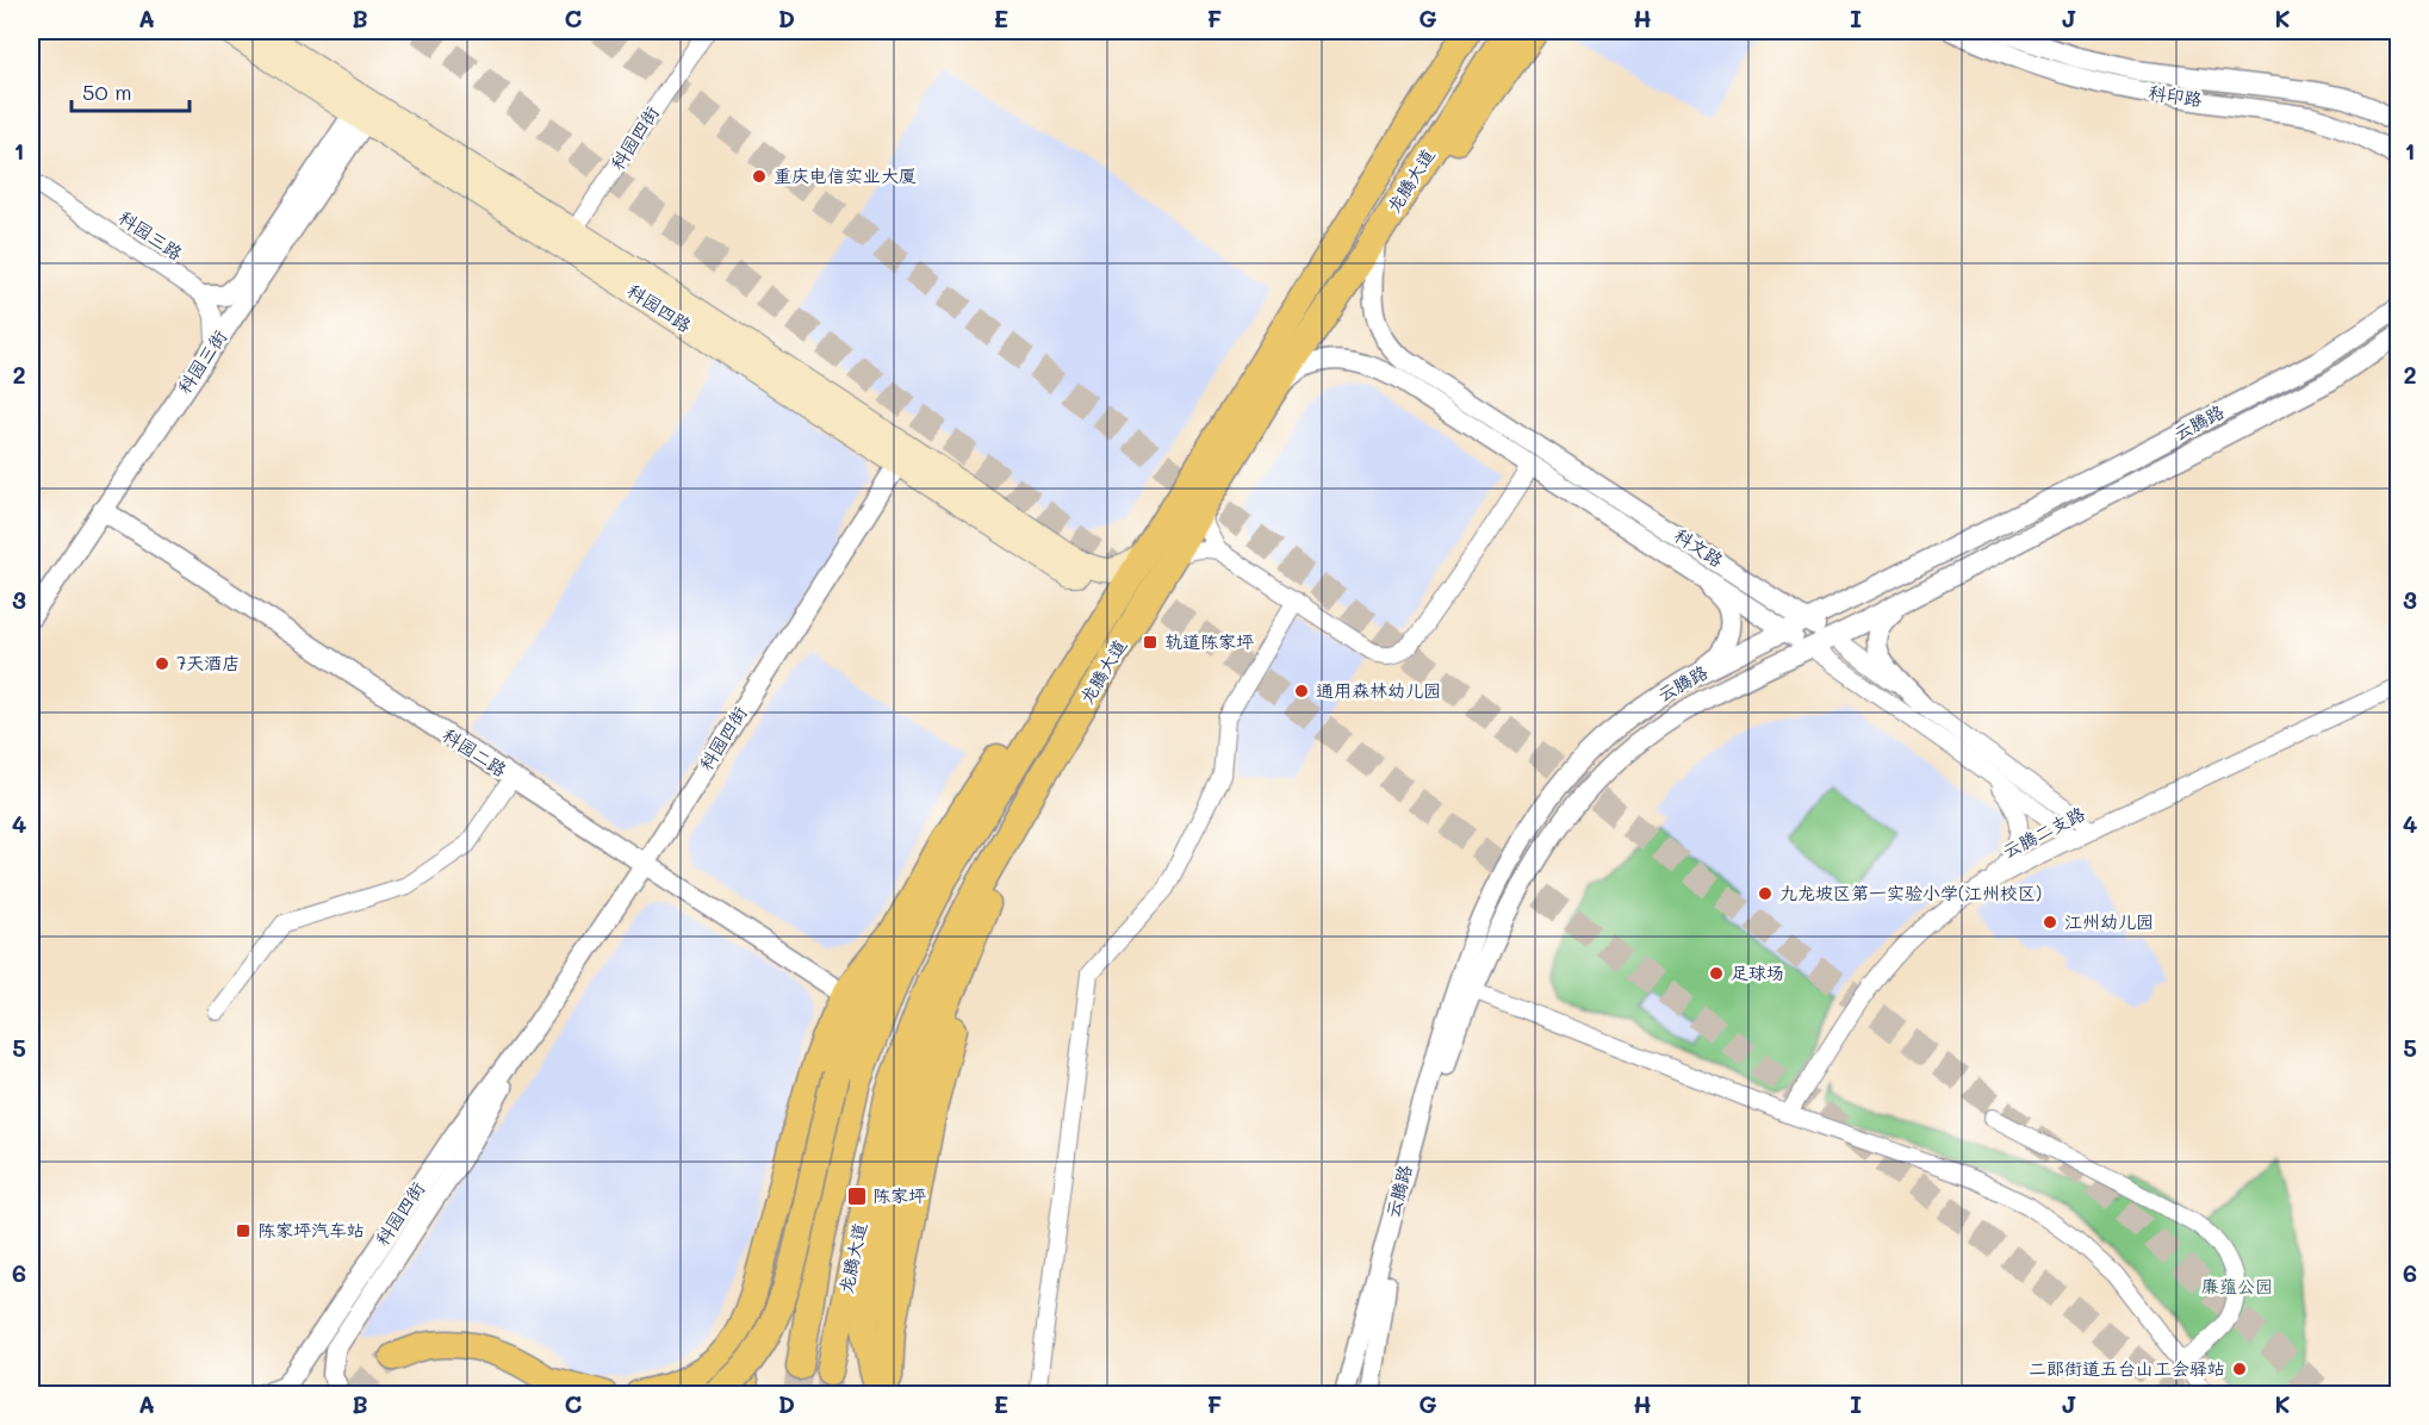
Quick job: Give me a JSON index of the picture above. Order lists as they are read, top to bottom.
{
  "streets": {
    "highway": ["龙腾大道"],
    "main road": ["科园四路"],
    "street": [
      "科印路",
      "科园四街",
      "科园三路",
      "科园三街",
      "云腾路",
      "科文路",
      "科园二路",
      "云腾二支路"
    ]
  },
  "crossings": [
    ["科园四街", "科园四路"],
    ["科园四街", "科园二路"],
    ["龙腾大道", "科园四路"],
    ["龙腾大道", "科文路"],
    ["科园四路", "科园三街"],
    ["科园三街", "科园二路"],
    ["云腾路", "科文路"],
    ["科文路", "云腾二支路"]
  ],
  "parks": ["廉蕴公园"],
  "places": {
    "other": [
      "重庆电信实业大厦",
      "7天酒店",
      "通用森林幼儿园",
      "九龙坡区第一实验小学(江州校区)",
      "江州幼儿园",
      "足球场",
      "二郎街道五台山工会驿站"
    ],
    "transit": ["轨道陈家坪", "陈家坪", "陈家坪汽车站"]
  },
  "scale_bar": "50 m",
  "grid": {
    "columns": [
      "A",
      "B",
      "C",
      "D",
      "E",
      "F",
      "G",
      "H",
      "I",
      "J",
      "K"
    ],
    "rows": [
      "1",
      "2",
      "3",
      "4",
      "5",
      "6"
    ]
  }
}
